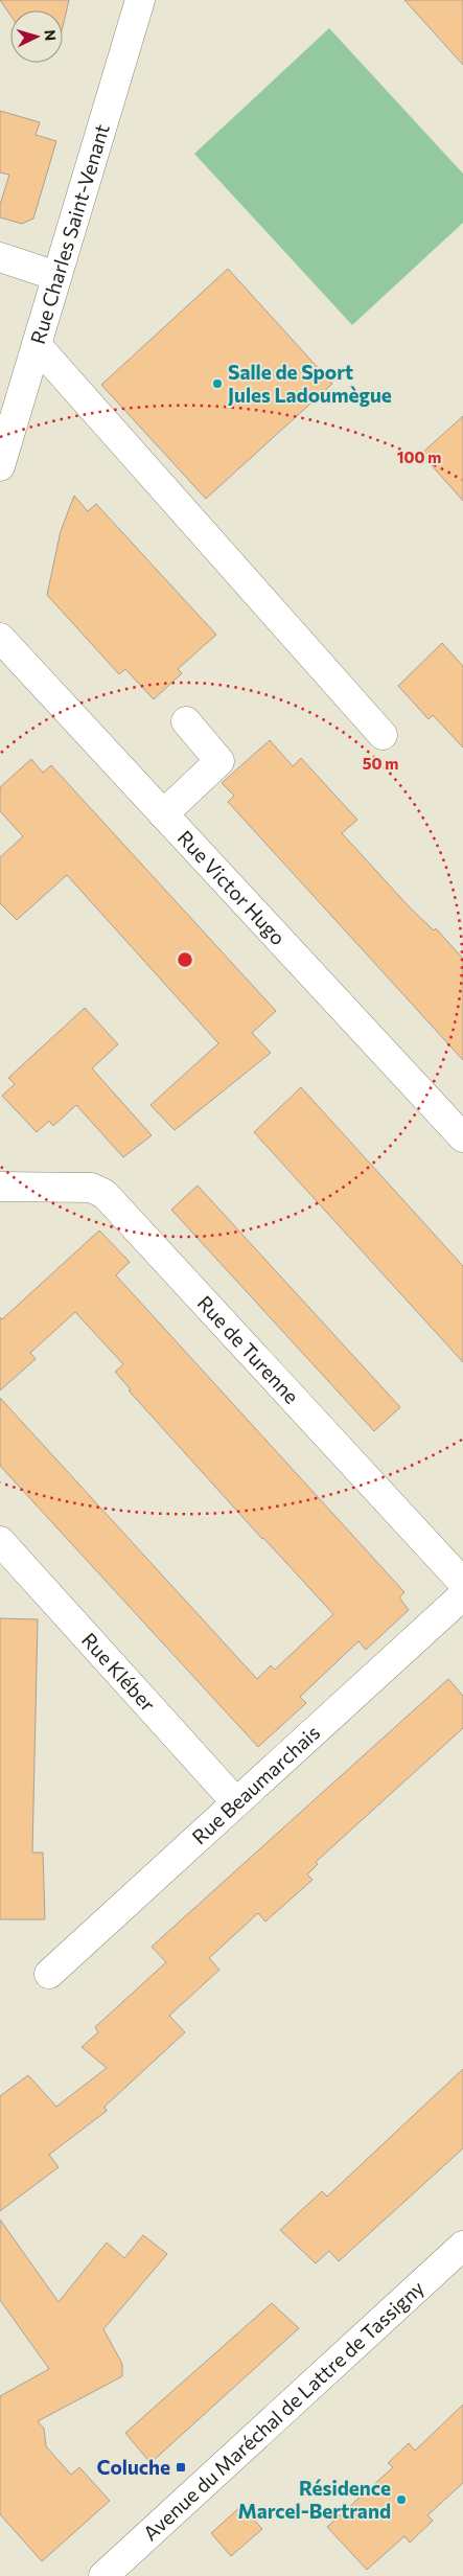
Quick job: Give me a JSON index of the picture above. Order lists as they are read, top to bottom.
{
  "streets": {
    "street": [
      "Rue Charles Saint-Venant",
      "Rue Victor Hugo",
      "Rue de Turenne",
      "Rue Kléber",
      "Rue Beaumarchais",
      "Avenue du Maréchal de Lattre de Tassigny"
    ]
  },
  "crossings": [
    ["Rue Kléber", "Rue Beaumarchais"]
  ],
  "places": {
    "other": ["Salle de Sport Jules Ladoumègue", "Résidence Marcel-Bertrand"],
    "transit": ["Coluche"]
  },
  "north": "right",
  "rings": ["100 m", "50 m"]
}
